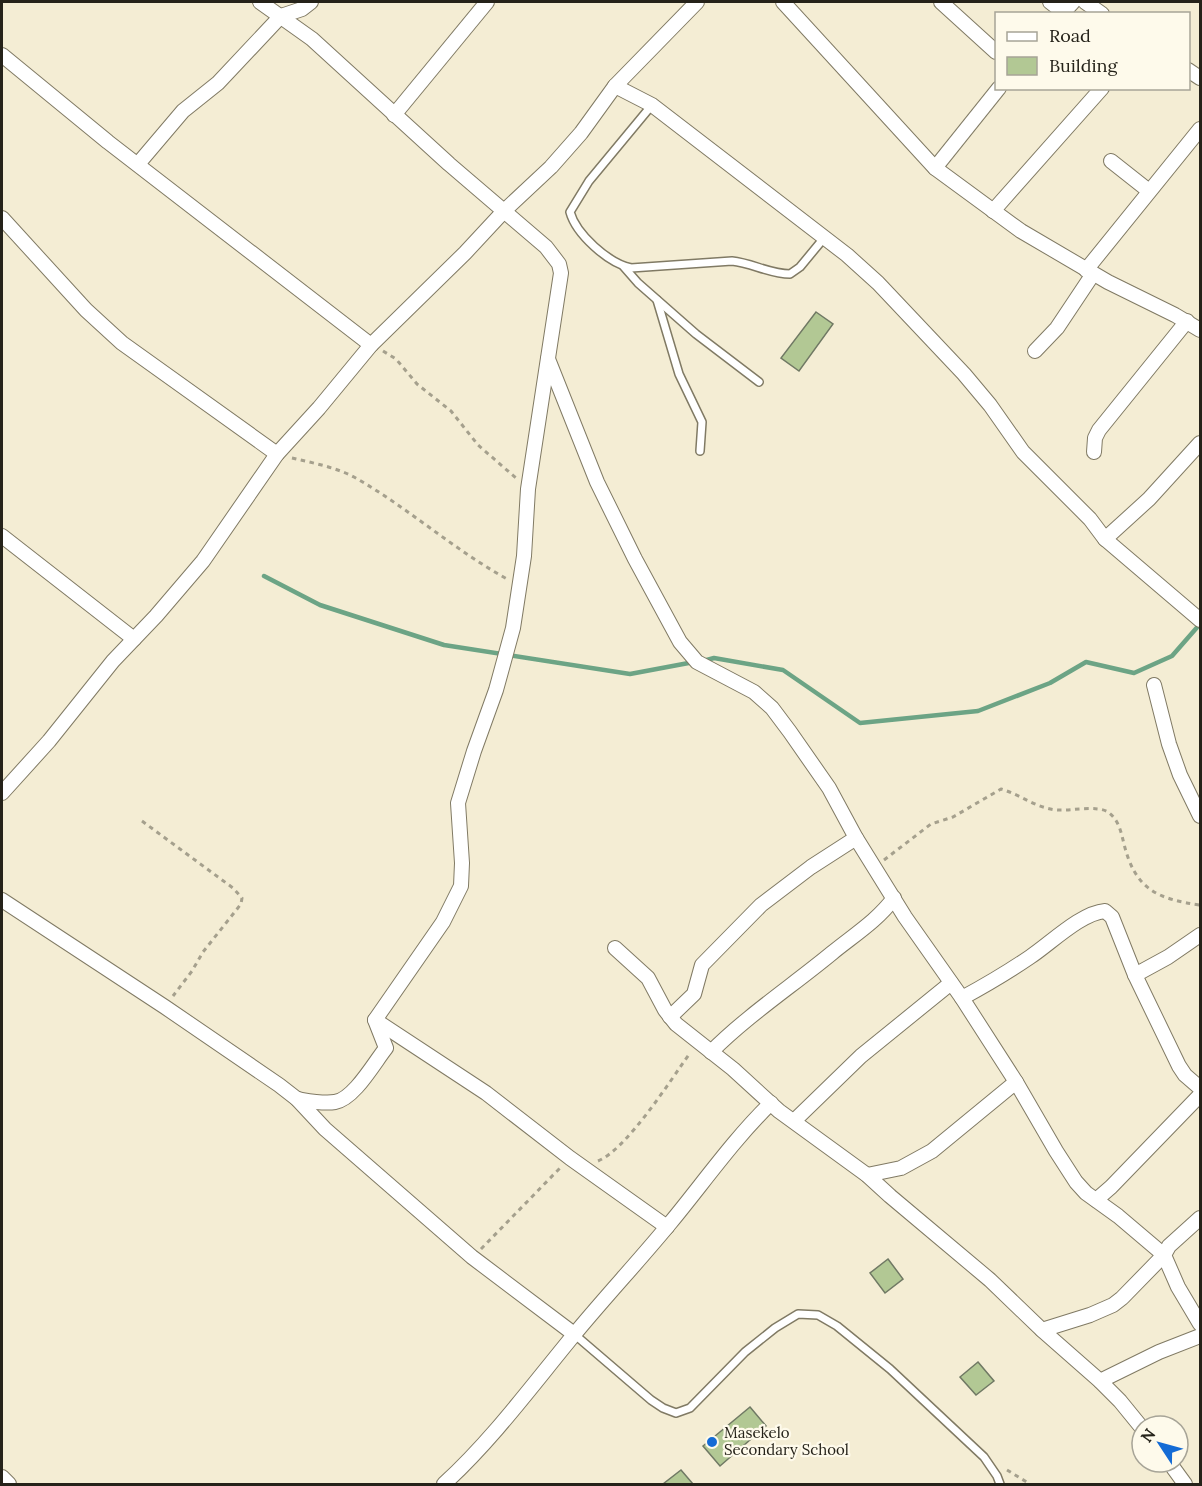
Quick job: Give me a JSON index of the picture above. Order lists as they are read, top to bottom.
{
  "places": ["Masekelo Secondary School"],
  "legend": ["Road", "Building"],
  "north": "top left"
}
